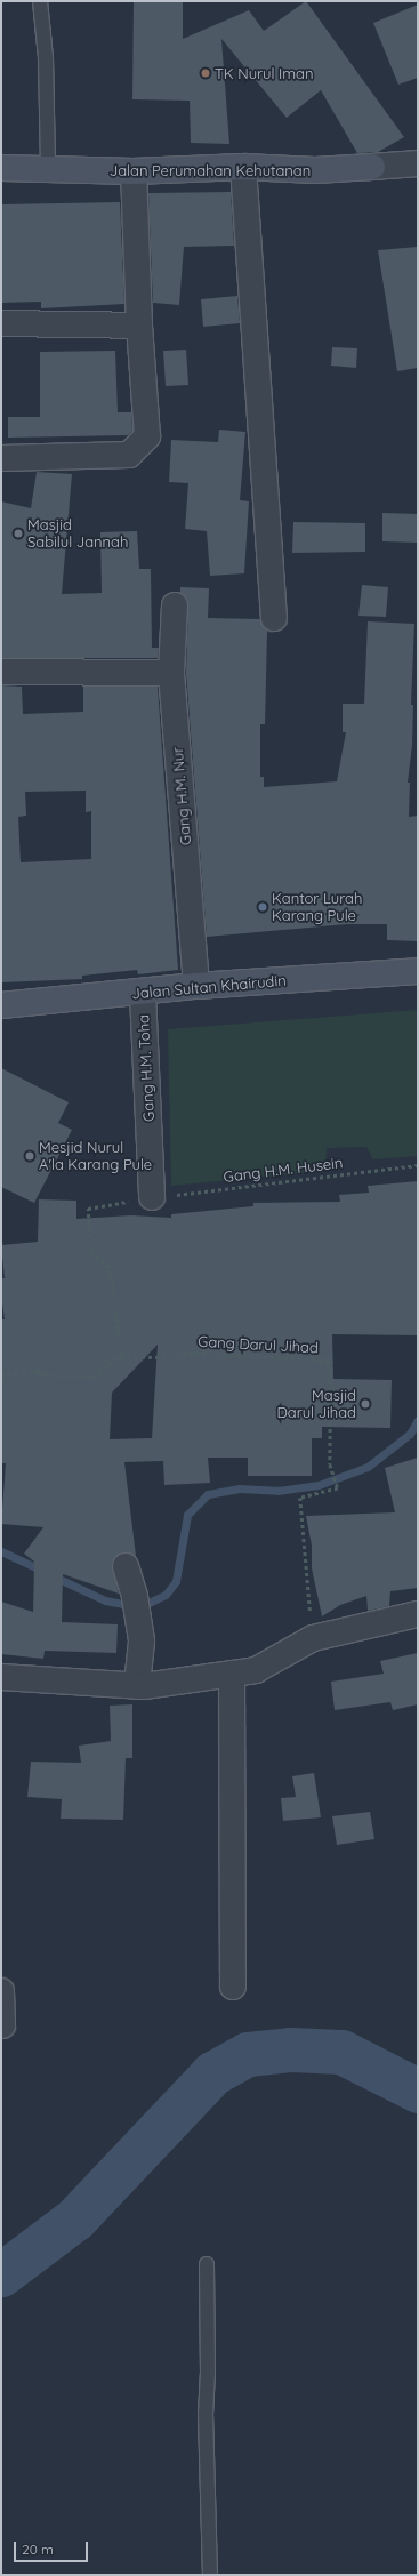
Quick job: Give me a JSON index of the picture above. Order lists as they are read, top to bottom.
{
  "streets": {
    "main road": ["Jalan Perumahan Kehutanan", "Jalan Sultan Khairudin"],
    "street": ["Gang H.M. Nur", "Gang H.M. Toha"],
    "path": ["Gang H.M. Husein", "Gang Darul Jihad"]
  },
  "crossings": [
    ["Gang H.M. Nur", "Jalan Sultan Khairudin"],
    ["Jalan Sultan Khairudin", "Gang H.M. Toha"],
    ["Gang H.M. Toha", "Gang H.M. Husein"]
  ],
  "places": [
    "TK Nurul Iman",
    "Masjid Sabilul Jannah",
    "Kantor Lurah Karang Pule",
    "Mesjid Nurul A'la Karang Pule",
    "Masjid Darul Jihad"
  ],
  "scale_bar": "20 m"
}
